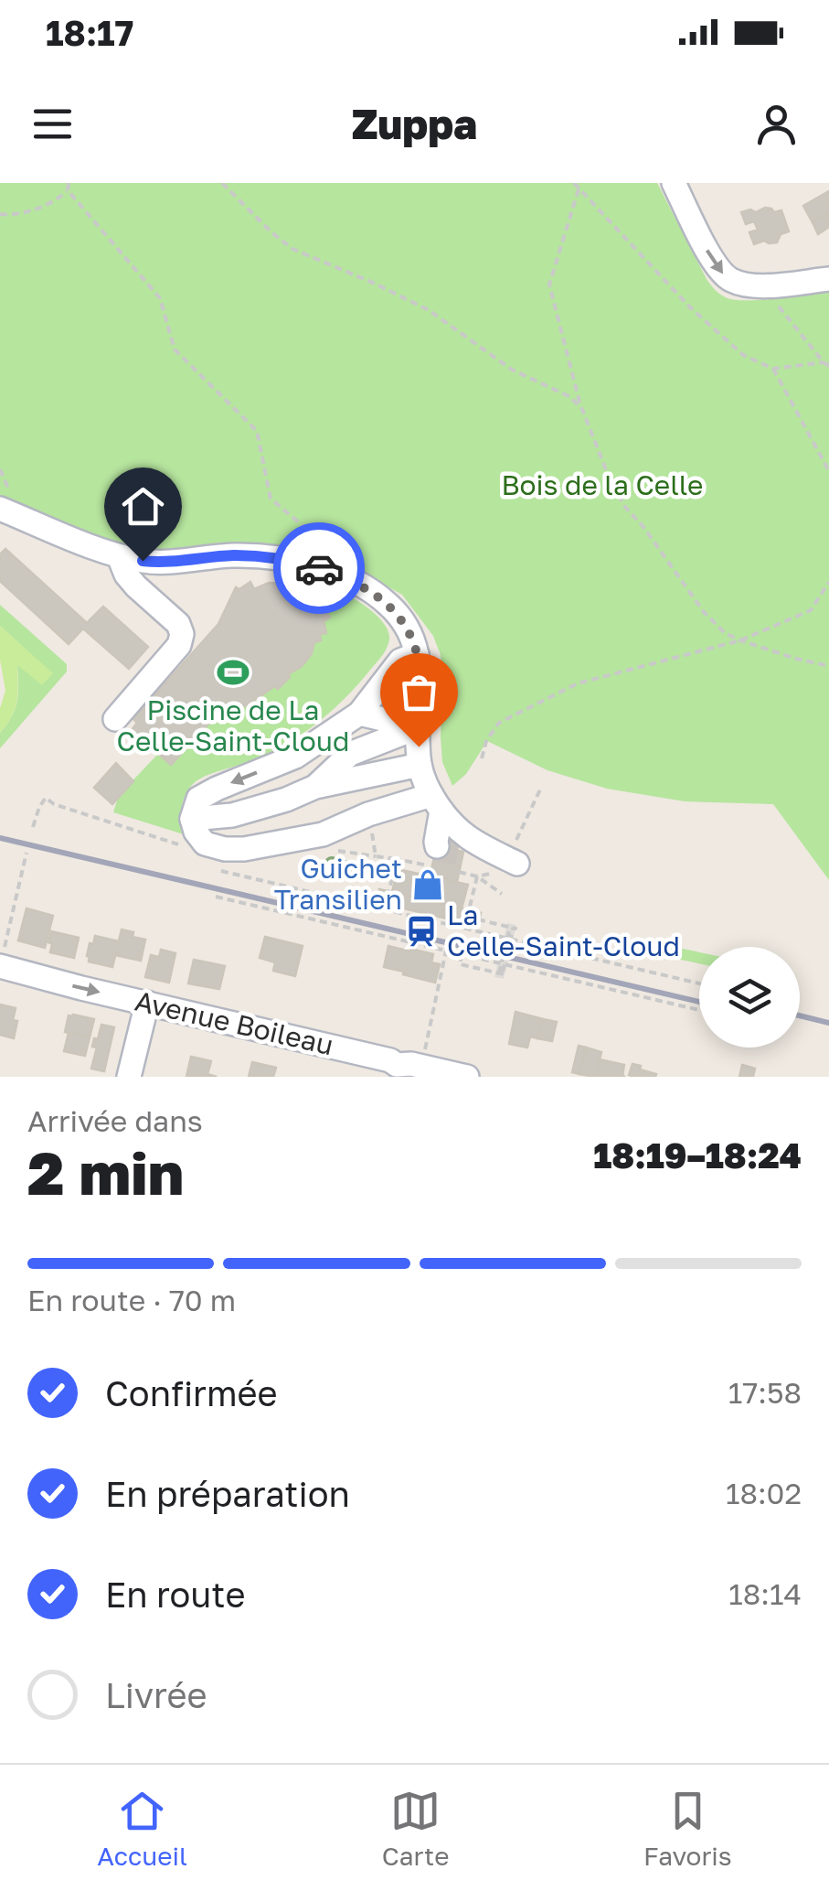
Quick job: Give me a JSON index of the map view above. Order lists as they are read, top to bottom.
{
  "streets": {
    "street": ["Avenue Boileau"]
  },
  "parks": ["Bois de la Celle"],
  "places": {
    "sports": ["Piscine de La Celle-Saint-Cloud"],
    "shop": ["Guichet Transilien"],
    "station": ["La Celle-Saint-Cloud"]
  },
  "page": {
    "status": "18:17",
    "header": "Zuppa",
    "heading": ["2 min", "Arrivée dans", "18:19–18:24"],
    "bar": "En route · 70 m",
    "list": [
      ["Confirmée", "17:58"],
      ["En préparation", "18:02"],
      ["En route", "18:14"],
      "Livrée"
    ],
    "tabs": ["Accueil", "Carte", "Favoris"]
  }
}
